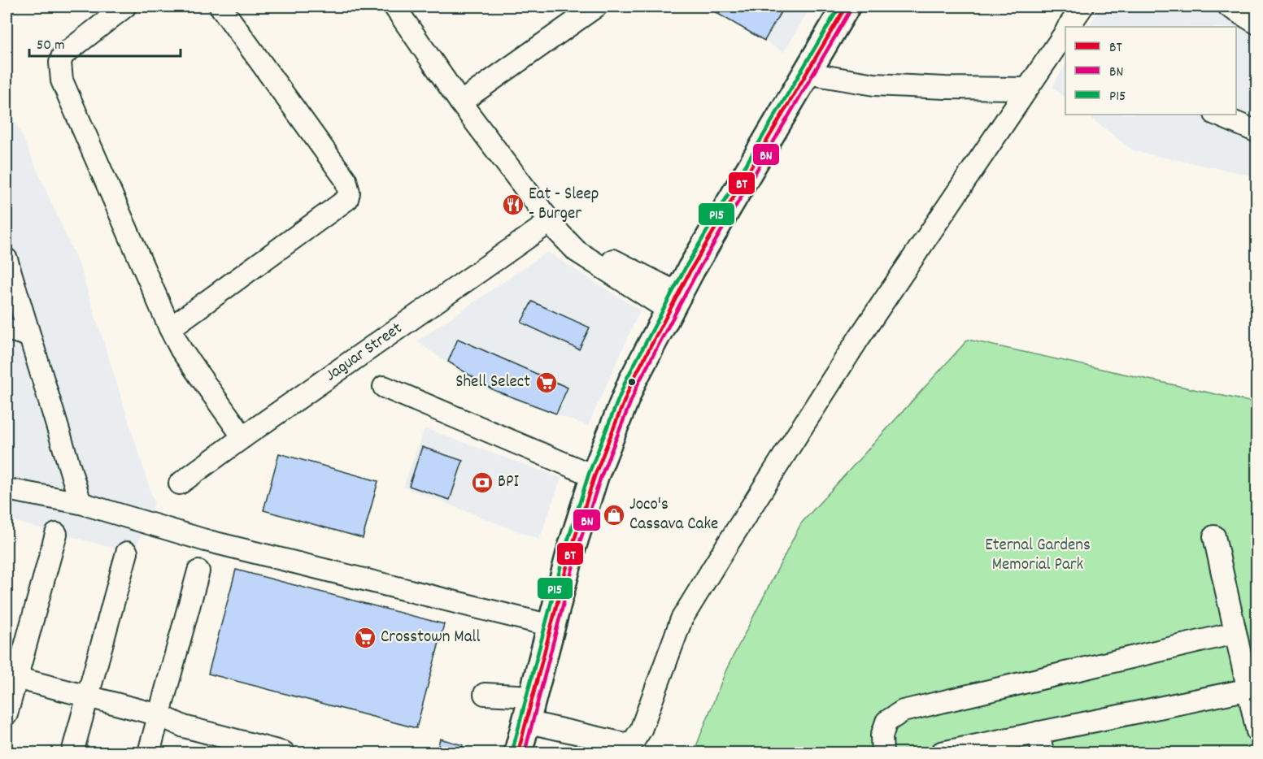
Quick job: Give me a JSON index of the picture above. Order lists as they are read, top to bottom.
{
  "streets": {
    "street": ["Jaguar Street"]
  },
  "parks": ["Eternal Gardens Memorial Park"],
  "places": {
    "restaurant": ["Eat - Sleep - Burger"],
    "supermarket": ["Shell Select", "Crosstown Mall"],
    "bank": ["BPI"],
    "shop": ["Joco's Cassava Cake"]
  },
  "lines": ["transit line BT", "transit line P15", "transit line BN"],
  "legend": ["BT", "BN", "P15"],
  "scale_bar": "50 m"
}
